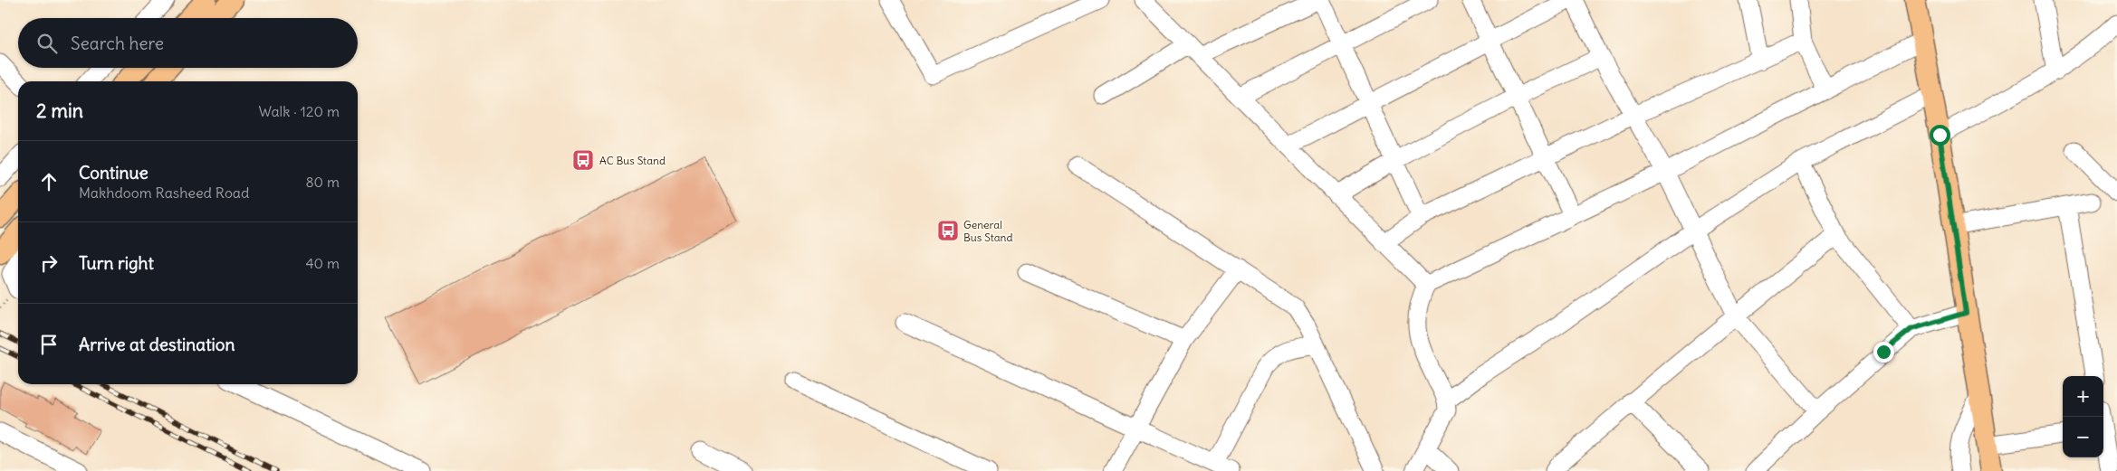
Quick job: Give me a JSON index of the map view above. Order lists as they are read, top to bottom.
{
  "places": {
    "bus stop": ["AC Bus Stand", "General Bus Stand"]
  },
  "page": {
    "search": "Search here",
    "heading": ["2 min", "Walk · 120 m"],
    "list": [
      ["Continue", "Makhdoom Rasheed Road", "80 m"],
      ["Turn right", "40 m"],
      "Arrive at destination"
    ],
    "map_buttons": ["+", "−"]
  }
}
